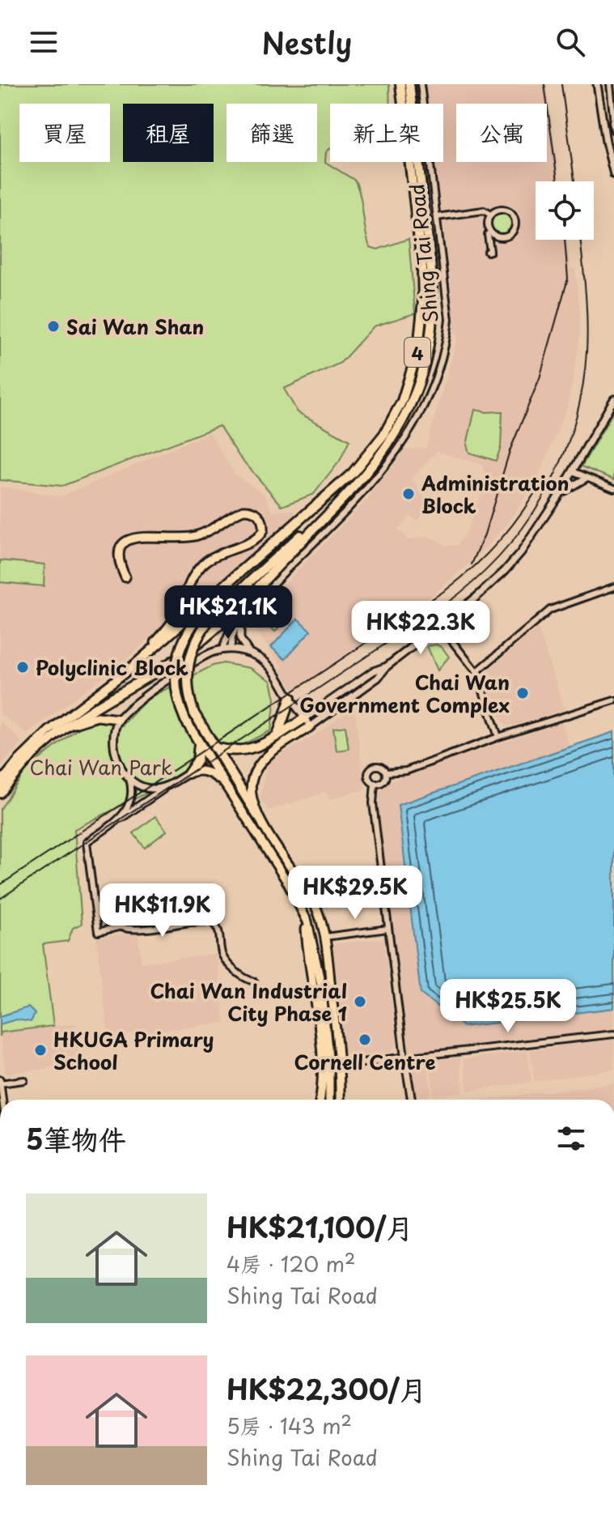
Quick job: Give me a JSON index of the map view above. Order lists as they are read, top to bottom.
{
  "streets": {
    "highway": ["4"],
    "street": ["Shing Tai Road"]
  },
  "parks": ["Chai Wan Park"],
  "places": [
    "Sai Wan Shan",
    "Administration Block",
    "Polyclinic Block",
    "Chai Wan Government Complex",
    "Chai Wan Industrial City Phase 1",
    "Cornell Centre",
    "HKUGA Primary School"
  ],
  "page": {
    "header": "Nestly",
    "chip": [
      "買屋",
      "租屋",
      "篩選",
      "新上架",
      "公寓"
    ],
    "price": [
      "HK$21.1K",
      "HK$22.3K",
      "HK$29.5K",
      "HK$11.9K",
      "HK$25.5K"
    ],
    "heading": "5筆物件",
    "list": [
      {
        "name": "HK$21,100/月",
        "note": "4房 · 120 m² · Shing Tai Road"
      },
      {
        "name": "HK$22,300/月",
        "note": "5房 · 143 m² · Shing Tai Road"
      }
    ]
  }
}
